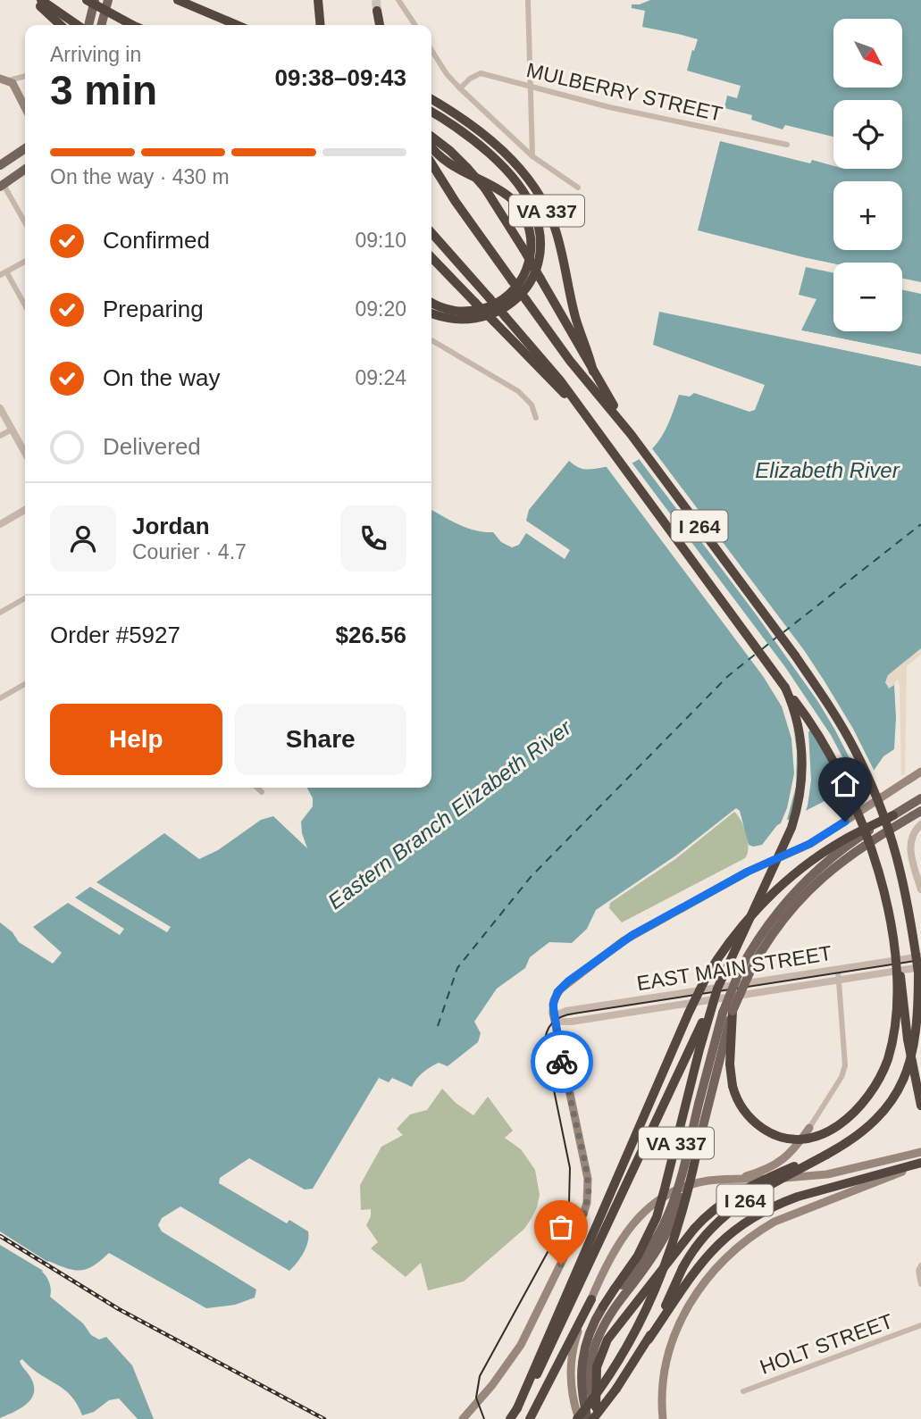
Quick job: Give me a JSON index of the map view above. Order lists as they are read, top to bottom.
{
  "streets": {
    "highway": ["VA 337", "I 264"],
    "street": ["MULBERRY STREET", "EAST MAIN STREET", "HOLT STREET"]
  },
  "crossings": [
    ["VA 337", "I 264"],
    ["I 264", "EAST MAIN STREET"]
  ],
  "water": ["Elizabeth River", "Eastern Branch Elizabeth River"],
  "north": "bottom right",
  "page": {
    "map_buttons": ["+", "−"],
    "heading": ["3 min", "Arriving in", "09:38–09:43"],
    "panel": [
      "Jordan",
      "Courier · 4.7",
      "Order #5927",
      "$26.56"
    ],
    "bar": "On the way · 430 m",
    "list": [
      ["Confirmed", "09:10"],
      ["Preparing", "09:20"],
      ["On the way", "09:24"],
      "Delivered"
    ],
    "buttons": ["Help", "Share"]
  }
}
